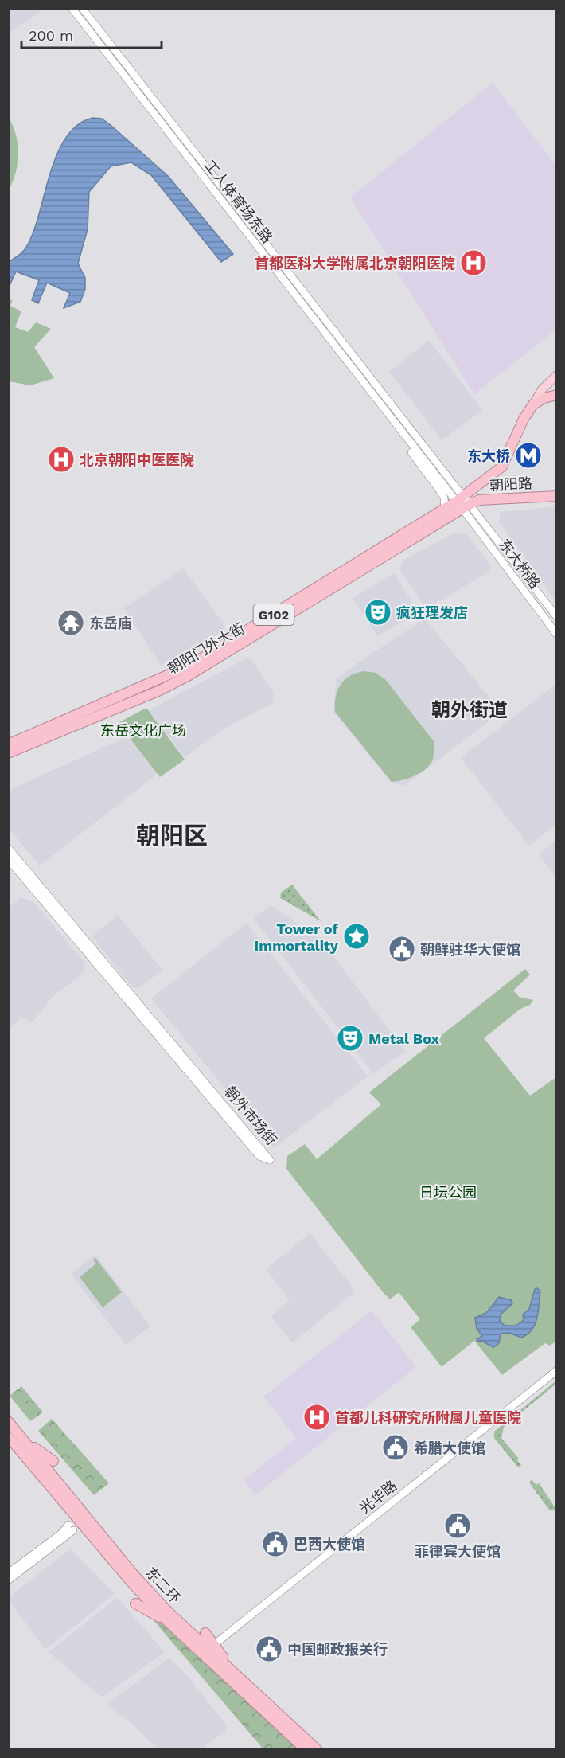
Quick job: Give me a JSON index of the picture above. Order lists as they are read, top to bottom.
{
  "streets": {
    "highway": [
      "朝阳路",
      "G102",
      "朝阳门外大街",
      "东二环"
    ],
    "main road": [
      "工人体育场东路",
      "东大桥路",
      "朝外市场街",
      "光华路"
    ]
  },
  "crossings": [
    ["工人体育场东路", "东大桥路"],
    ["工人体育场东路", "G102"],
    ["工人体育场东路", "朝阳门外大街"],
    ["朝阳路", "朝阳门外大街"],
    ["东大桥路", "G102"],
    ["东大桥路", "朝阳门外大街"],
    ["G102", "朝阳门外大街"]
  ],
  "districts": ["朝外街道", "朝阳区"],
  "parks": ["东岳文化广场", "日坛公园"],
  "places": {
    "hospital": ["首都医科大学附属北京朝阳医院", "北京朝阳中医医院", "首都儿科研究所附属儿童医院"],
    "metro station": ["东大桥"],
    "theatre": ["疯狂理发店", "Metal Box"],
    "temple": ["东岳庙"],
    "place": ["Tower of Immortality"],
    "public building": [
      "朝鲜驻华大使馆",
      "希腊大使馆",
      "菲律宾大使馆",
      "巴西大使馆",
      "中国邮政报关行"
    ]
  },
  "scale_bar": "200 m"
}
